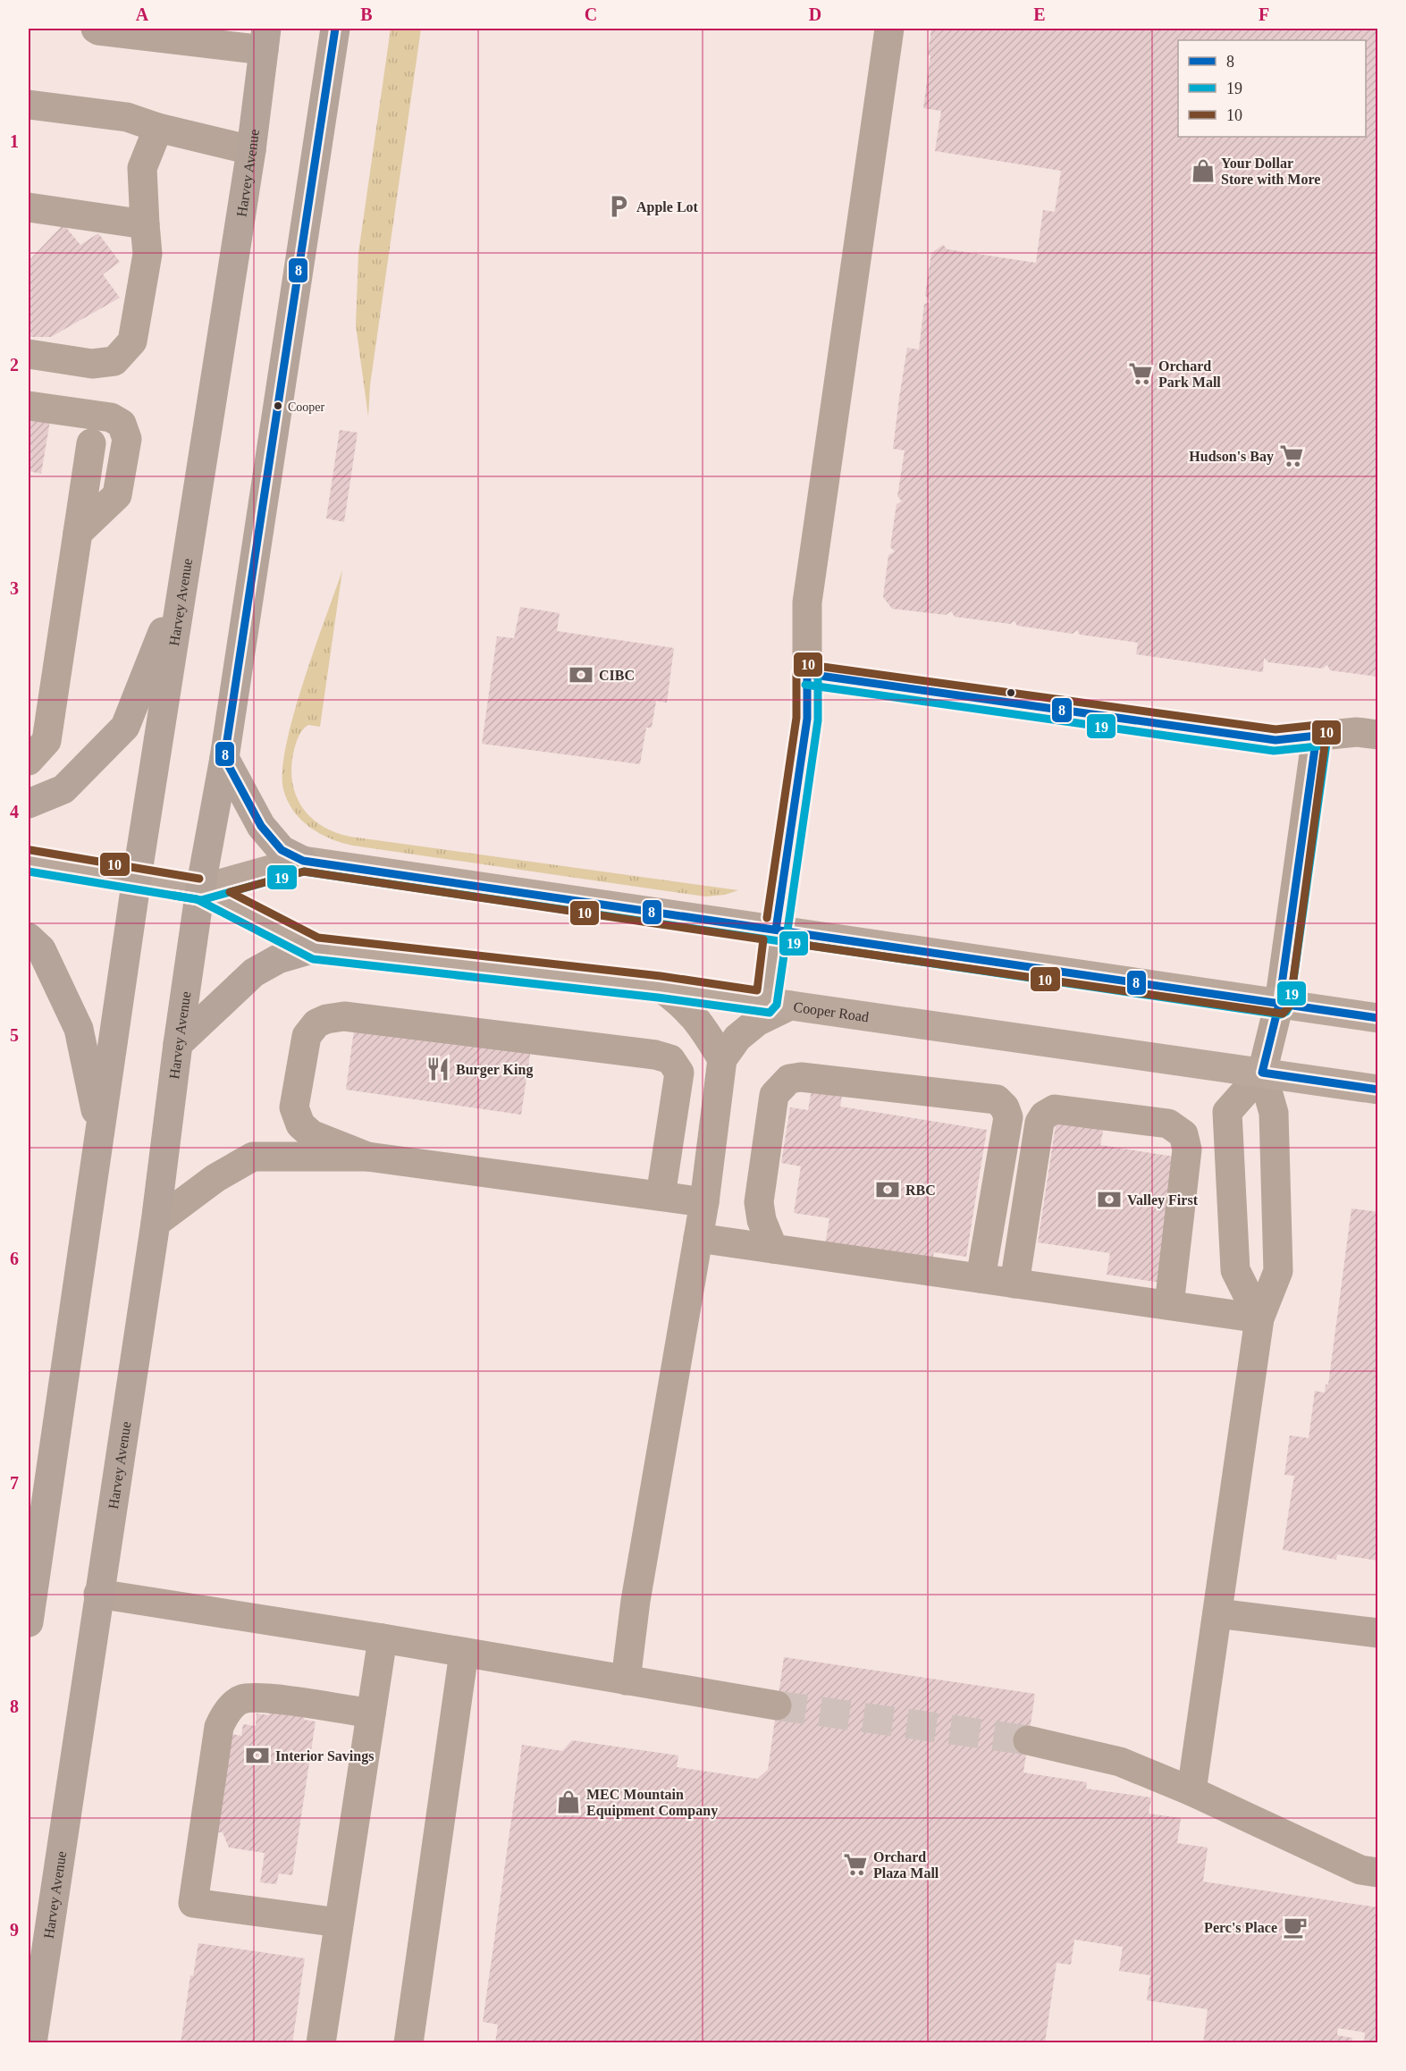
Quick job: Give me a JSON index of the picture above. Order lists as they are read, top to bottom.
{
  "streets": {
    "highway": ["Harvey Avenue"],
    "main road": ["Cooper Road"]
  },
  "crossings": [
    ["Harvey Avenue", "Cooper Road"]
  ],
  "places": {
    "shop": ["Your Dollar Store with More", "MEC Mountain Equipment Company"],
    "parking": ["Apple Lot"],
    "supermarket": ["Orchard Park Mall", "Hudson's Bay", "Orchard Plaza Mall"],
    "other": ["Cooper"],
    "bank": [
      "CIBC",
      "RBC",
      "Valley First",
      "Interior Savings"
    ],
    "restaurant": ["Burger King"],
    "cafe": ["Perc's Place"]
  },
  "lines": ["transit line 8", "transit line 10", "transit line 19"],
  "legend": ["8", "19", "10"],
  "grid": {
    "columns": [
      "A",
      "B",
      "C",
      "D",
      "E",
      "F"
    ],
    "rows": [
      "1",
      "2",
      "3",
      "4",
      "5",
      "6",
      "7",
      "8",
      "9"
    ]
  }
}
